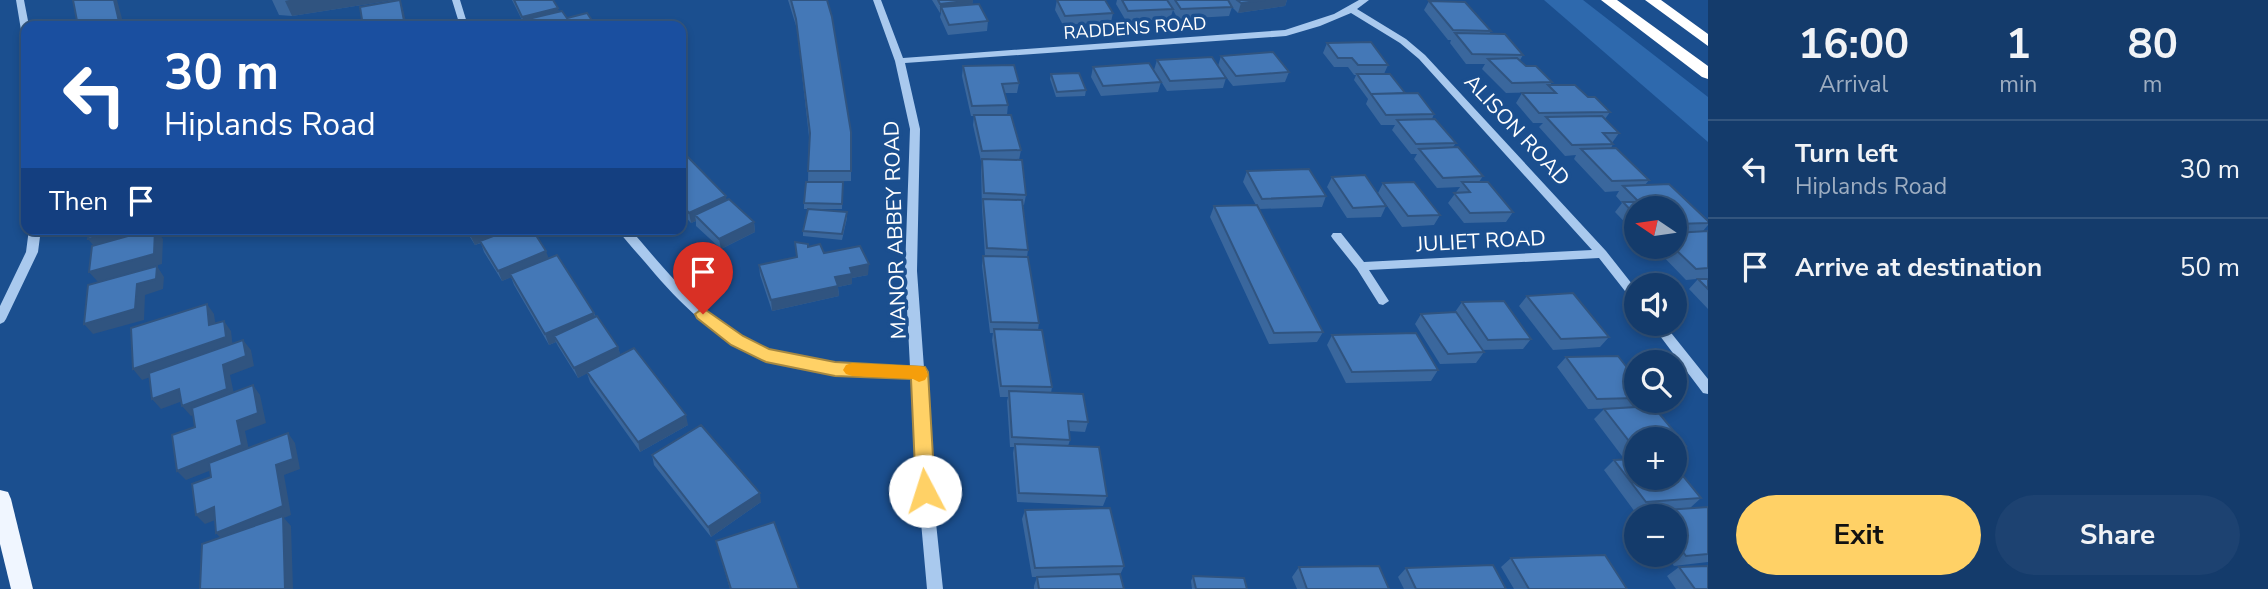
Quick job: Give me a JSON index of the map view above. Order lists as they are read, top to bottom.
{
  "streets": {
    "street": [
      "RADDENS ROAD",
      "ALISON ROAD",
      "MANOR ABBEY ROAD",
      "JULIET ROAD"
    ]
  },
  "crossings": [
    ["RADDENS ROAD", "ALISON ROAD"],
    ["RADDENS ROAD", "MANOR ABBEY ROAD"],
    ["ALISON ROAD", "JULIET ROAD"]
  ],
  "north": "left",
  "page": {
    "eta": [
      "16:00",
      "Arrival",
      "1",
      "min",
      "80",
      "m"
    ],
    "turn": ["30 m", "Hiplands Road"],
    "list": [
      {
        "name": "Turn left",
        "note": "Hiplands Road",
        "value": "30 m"
      },
      {
        "name": "Arrive at destination",
        "value": "50 m"
      }
    ],
    "then": "Then",
    "map_buttons": ["+", "−"],
    "buttons": ["Exit", "Share"]
  }
}
